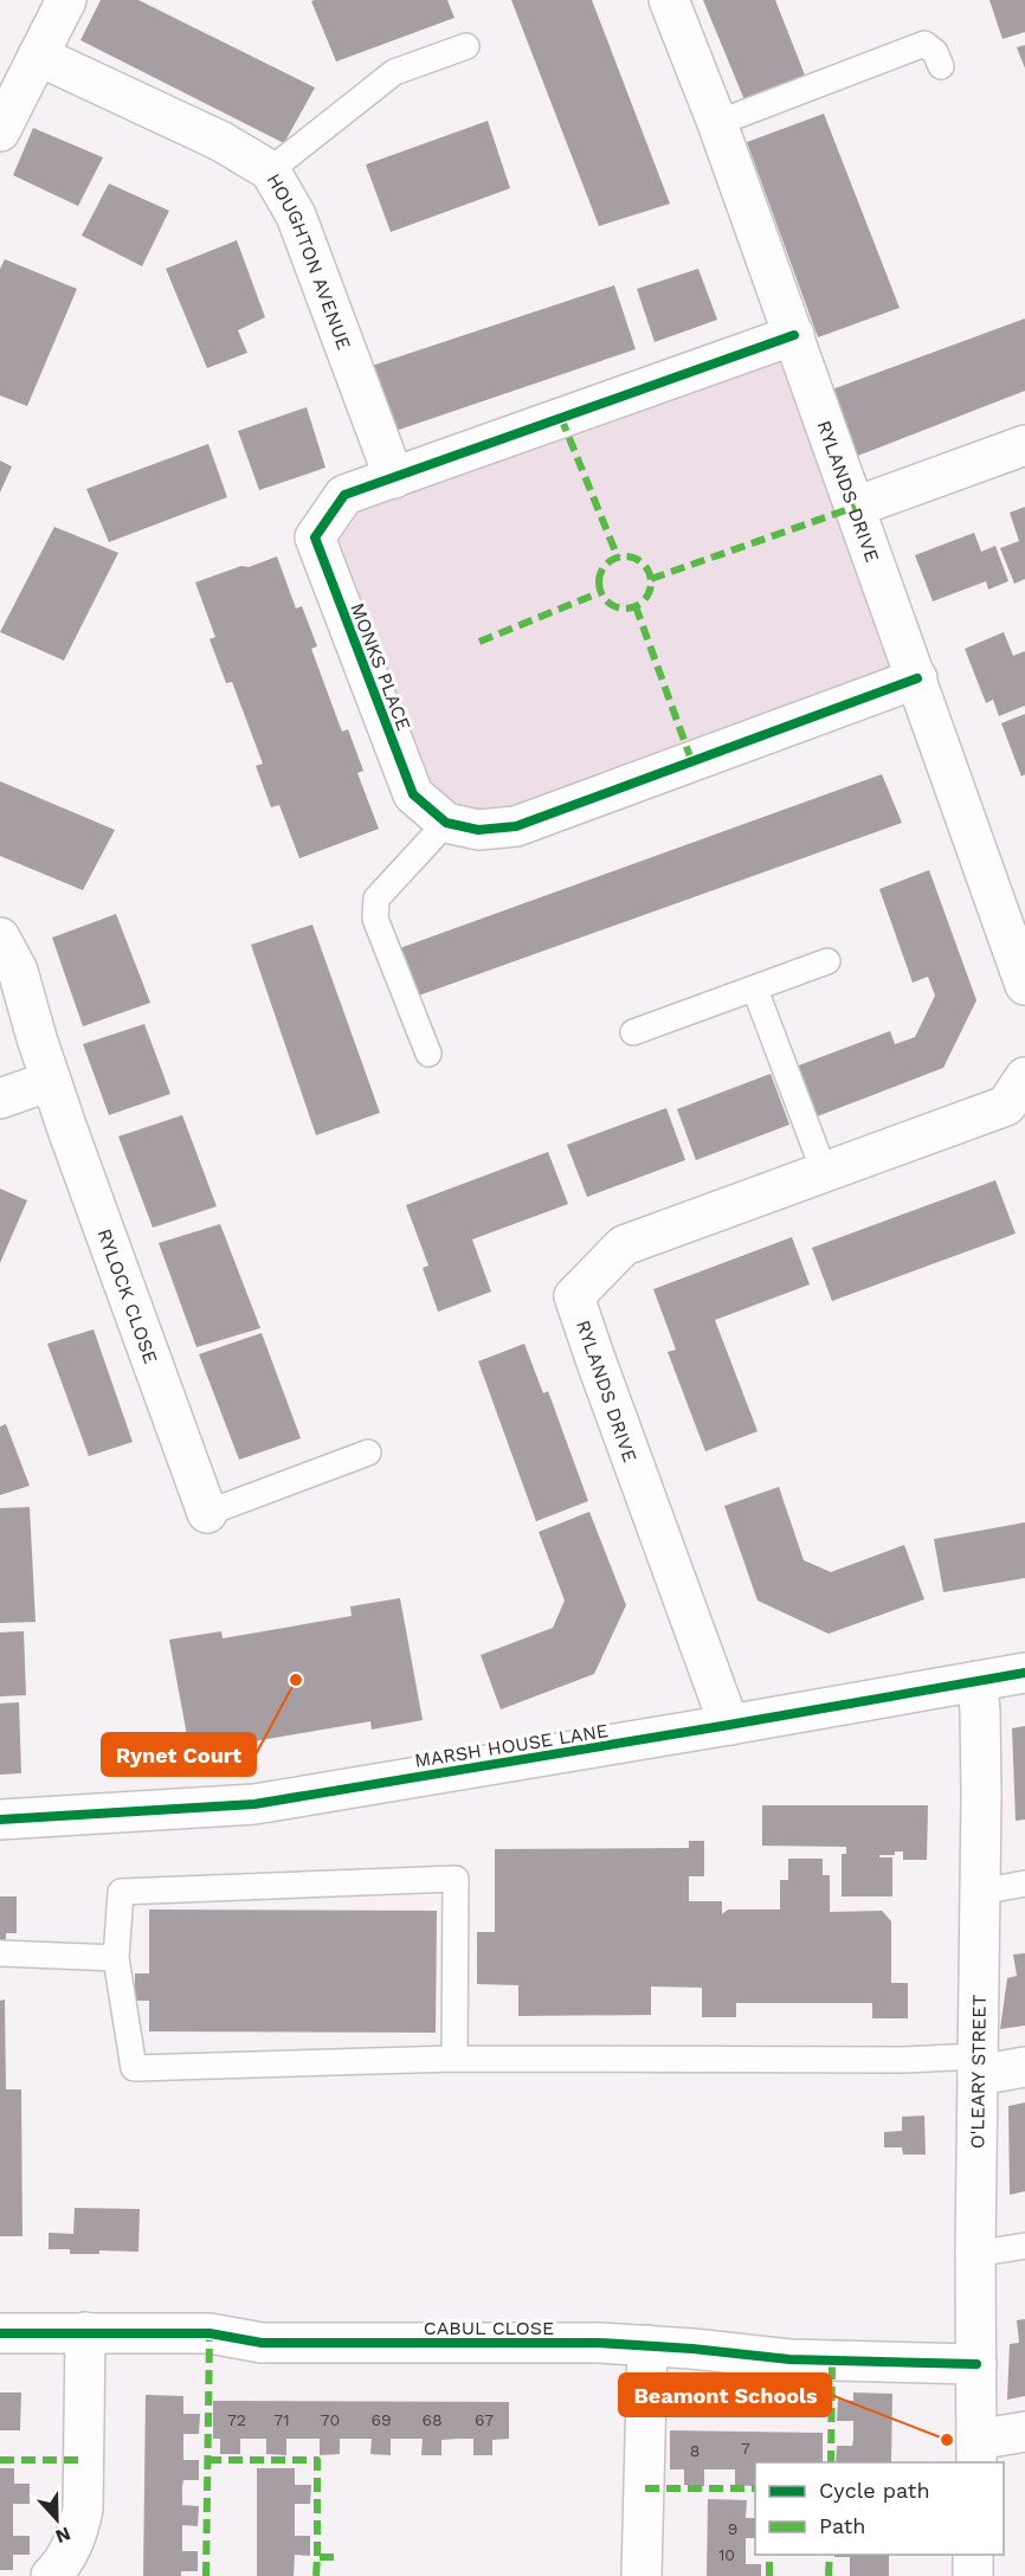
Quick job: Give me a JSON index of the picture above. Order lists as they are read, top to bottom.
{
  "streets": {
    "street": [
      "HOUGHTON AVENUE",
      "RYLANDS DRIVE",
      "MONKS PLACE",
      "RYLOCK CLOSE",
      "MARSH HOUSE LANE",
      "O'LEARY STREET",
      "CABUL CLOSE"
    ]
  },
  "crossings": [
    ["HOUGHTON AVENUE", "MONKS PLACE"],
    ["RYLANDS DRIVE", "MONKS PLACE"],
    ["RYLANDS DRIVE", "MARSH HOUSE LANE"],
    ["MARSH HOUSE LANE", "O'LEARY STREET"],
    ["O'LEARY STREET", "CABUL CLOSE"]
  ],
  "places": ["Rynet Court", "Beamont Schools"],
  "house_numbers": [
    "72",
    "71",
    "70",
    "69",
    "68",
    "67",
    "7",
    "8",
    "9",
    "10"
  ],
  "legend": ["Cycle path", "Path"],
  "north": "bottom"
}
